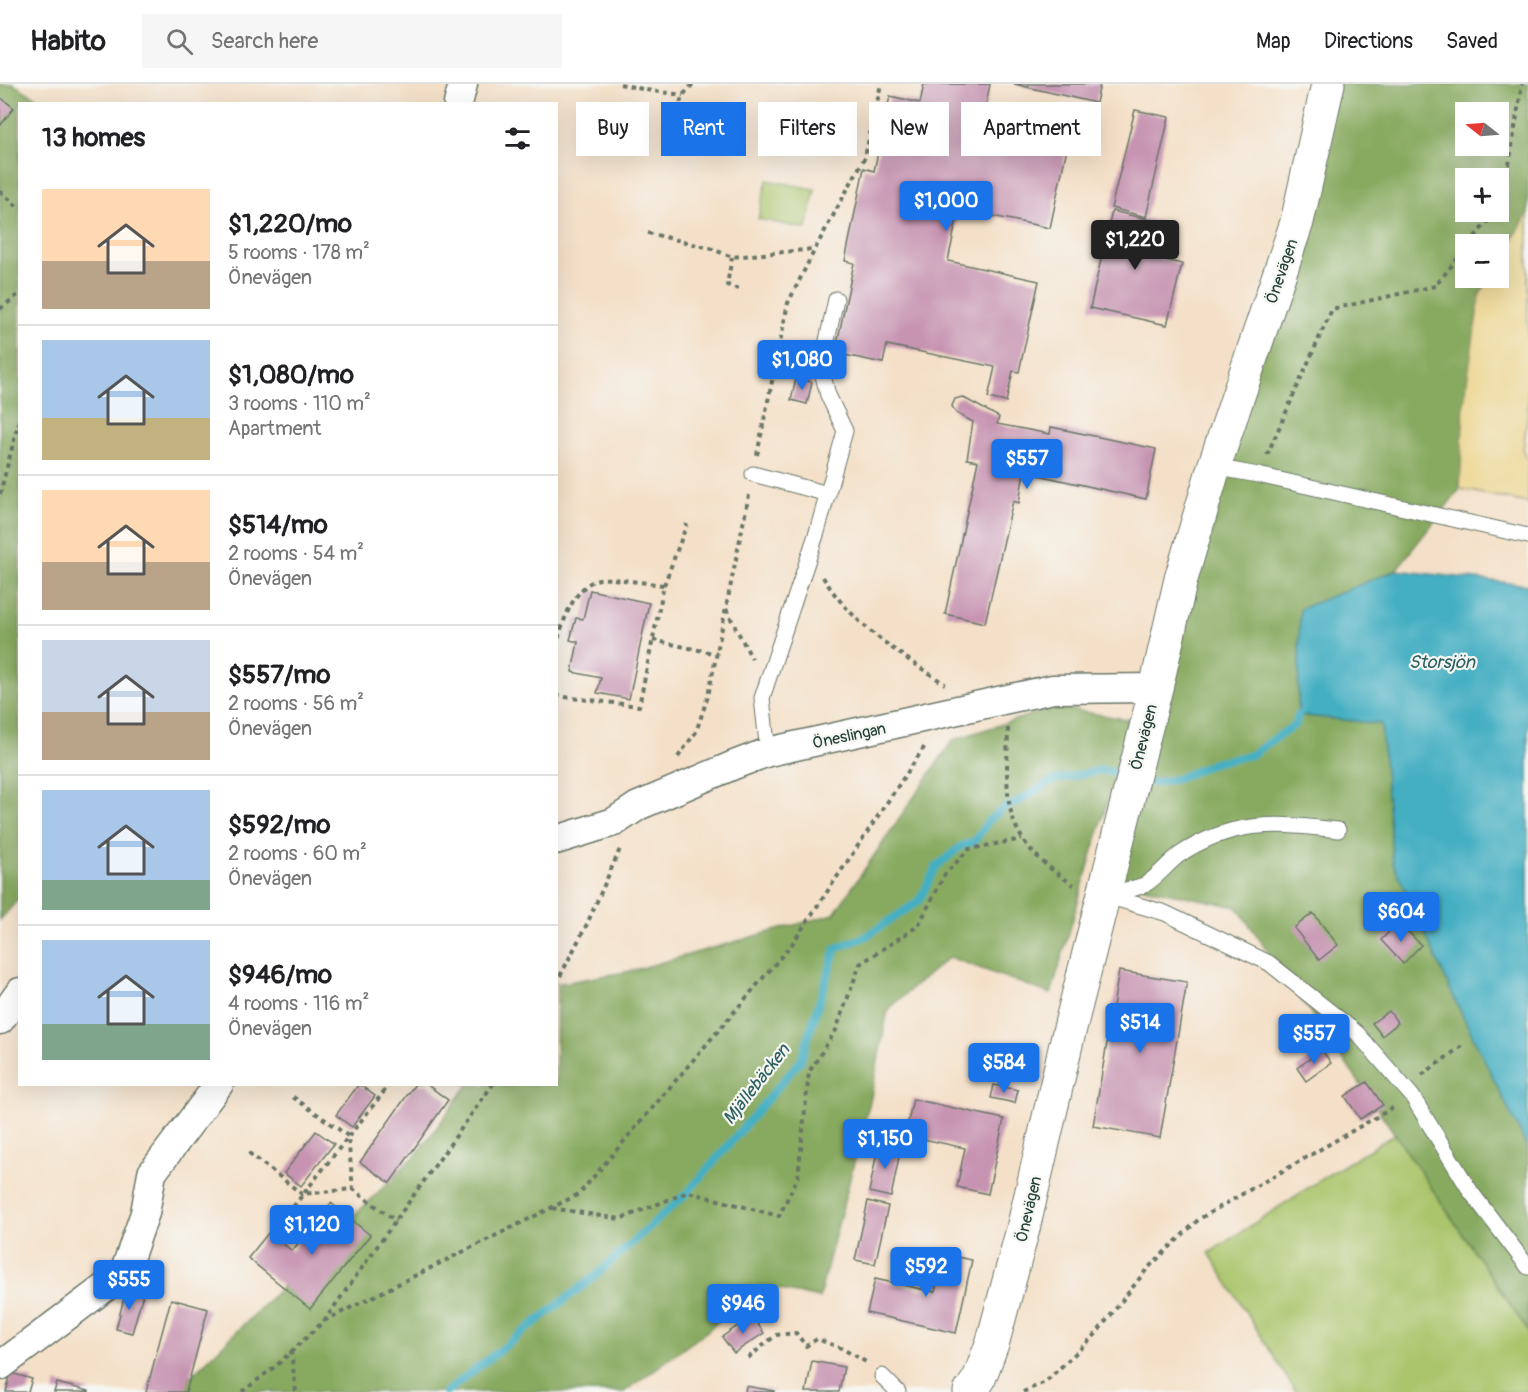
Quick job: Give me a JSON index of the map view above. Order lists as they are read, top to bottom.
{
  "streets": {
    "street": ["Önevägen", "Öneslingan"]
  },
  "crossings": [
    ["Önevägen", "Öneslingan"]
  ],
  "water": ["Storsjön", "Mjällebäcken"],
  "north": "left",
  "page": {
    "header": "Habito",
    "search": "Search here",
    "nav": ["Map", "Directions", "Saved"],
    "map_buttons": ["+", "−"],
    "chip": [
      "Buy",
      "Rent",
      "Filters",
      "New",
      "Apartment"
    ],
    "heading": "13 homes",
    "list": [
      {
        "name": "$1,220/mo",
        "note": "5 rooms · 178 m² · Önevägen"
      },
      {
        "name": "$1,080/mo",
        "note": "3 rooms · 110 m² · Apartment"
      },
      {
        "name": "$514/mo",
        "note": "2 rooms · 54 m² · Önevägen"
      },
      {
        "name": "$557/mo",
        "note": "2 rooms · 56 m² · Önevägen"
      },
      {
        "name": "$592/mo",
        "note": "2 rooms · 60 m² · Önevägen"
      },
      {
        "name": "$946/mo",
        "note": "4 rooms · 116 m² · Önevägen"
      }
    ],
    "price": [
      "$1,000",
      "$1,220",
      "$1,080",
      "$557",
      "$604",
      "$514",
      "$557",
      "$584",
      "$1,150",
      "$1,120",
      "$592",
      "$555",
      "$946"
    ]
  }
}
